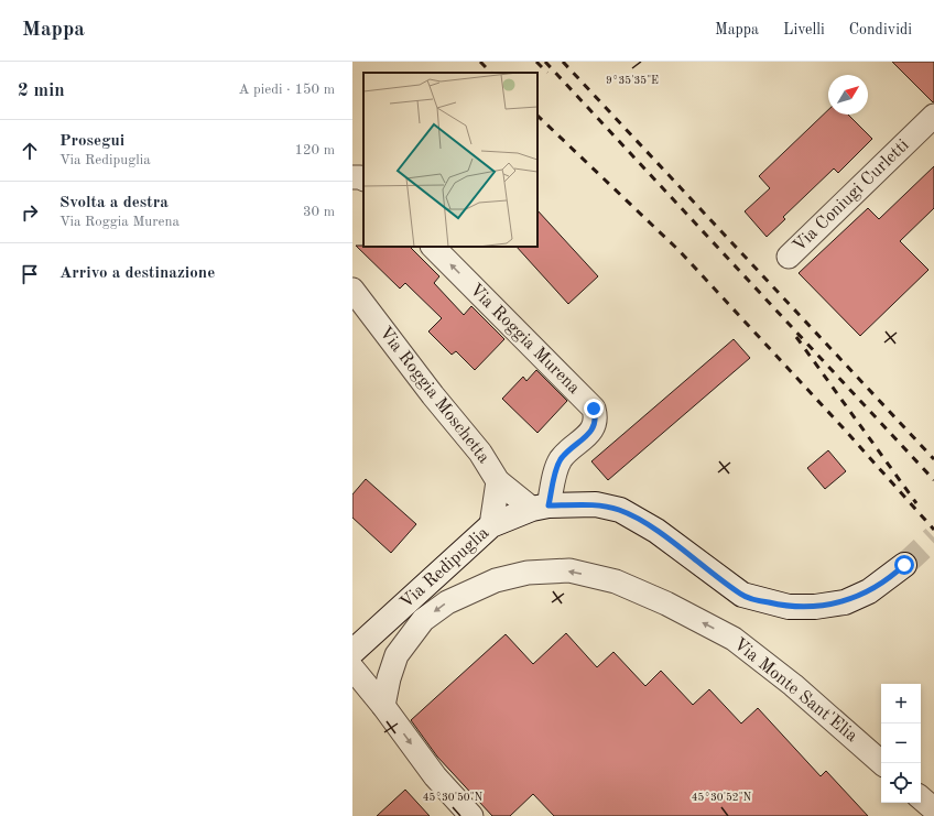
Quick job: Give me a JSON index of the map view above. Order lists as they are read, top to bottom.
{
  "streets": {
    "street": [
      "Via Coniugi Curletti",
      "Via Roggia Murena",
      "Via Roggia Moschetta",
      "Via Redipuglia",
      "Via Monte Sant'Elia"
    ]
  },
  "crossings": [
    ["Via Roggia Murena", "Via Roggia Moschetta"],
    ["Via Roggia Murena", "Via Redipuglia"],
    ["Via Roggia Moschetta", "Via Redipuglia"]
  ],
  "one_way": ["Via Roggia Murena", "Via Monte Sant'Elia"],
  "north": "top right",
  "page": {
    "header": "Mappa",
    "nav": ["Mappa", "Livelli", "Condividi"],
    "heading": ["2 min", "A piedi · 150 m"],
    "list": [
      ["Prosegui", "Via Redipuglia", "120 m"],
      ["Svolta a destra", "Via Roggia Murena", "30 m"],
      "Arrivo a destinazione"
    ],
    "map_buttons": ["+", "−"]
  },
  "coordinates": ["9°35'35\"E", "45°30'50\"N", "45°30'52\"N"]
}
